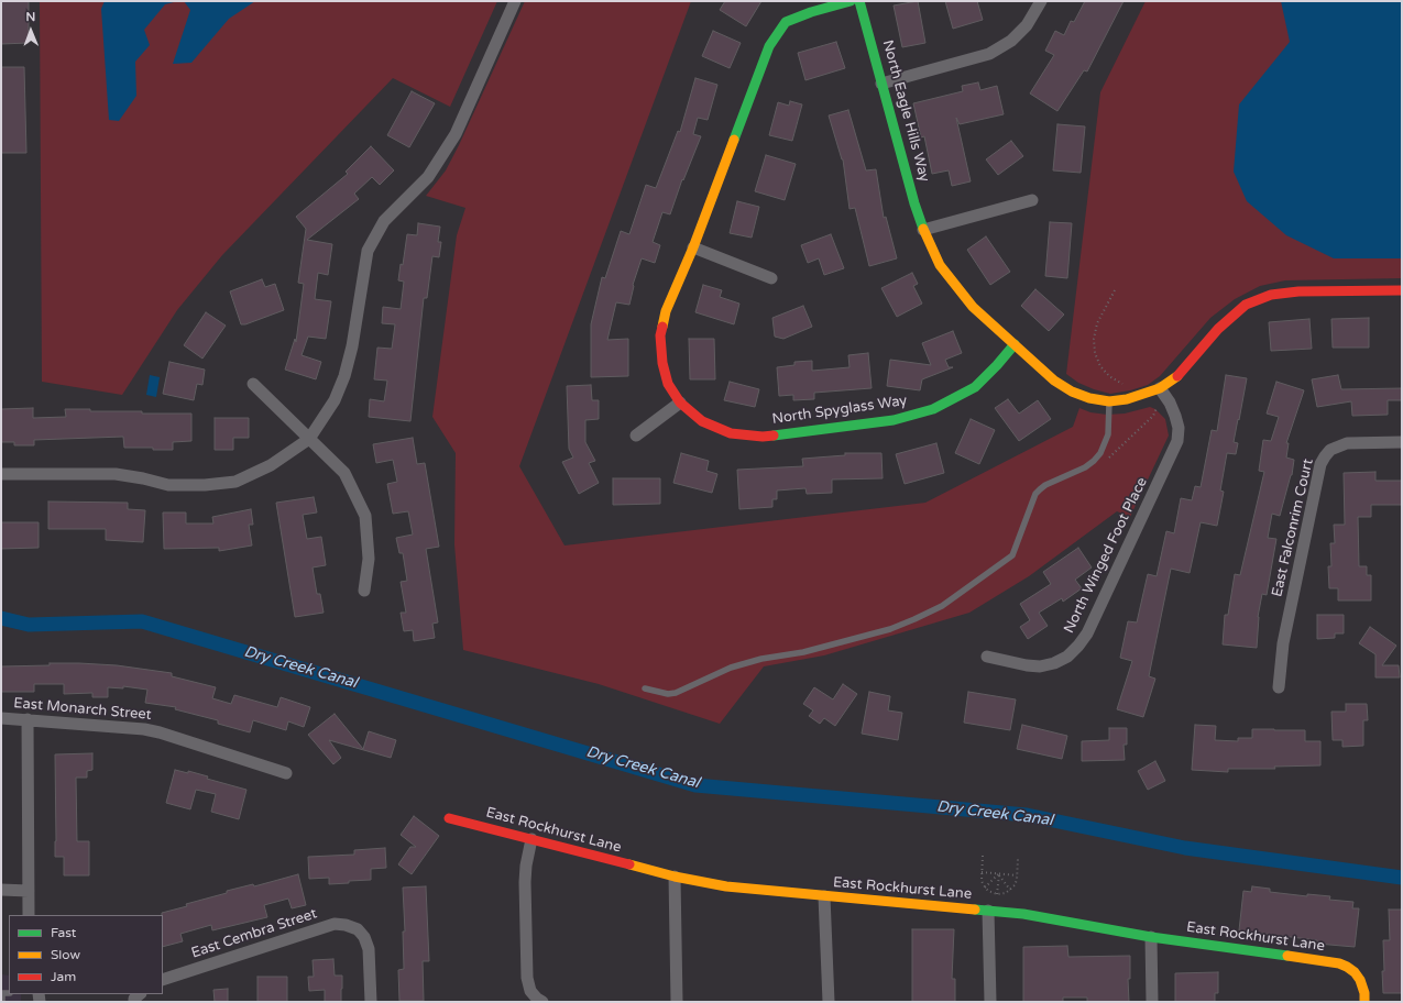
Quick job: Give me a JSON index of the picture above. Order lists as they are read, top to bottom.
{
  "streets": {
    "street": [
      "North Eagle Hills Way",
      "North Spyglass Way",
      "East Falconrim Court",
      "North Winged Foot Place",
      "East Monarch Street",
      "East Rockhurst Lane",
      "East Cembra Street"
    ]
  },
  "crossings": [
    ["North Eagle Hills Way", "North Spyglass Way"],
    ["North Eagle Hills Way", "North Winged Foot Place"]
  ],
  "water": ["Dry Creek Canal"],
  "legend": ["Fast", "Slow", "Jam"],
  "north": "top"
}
